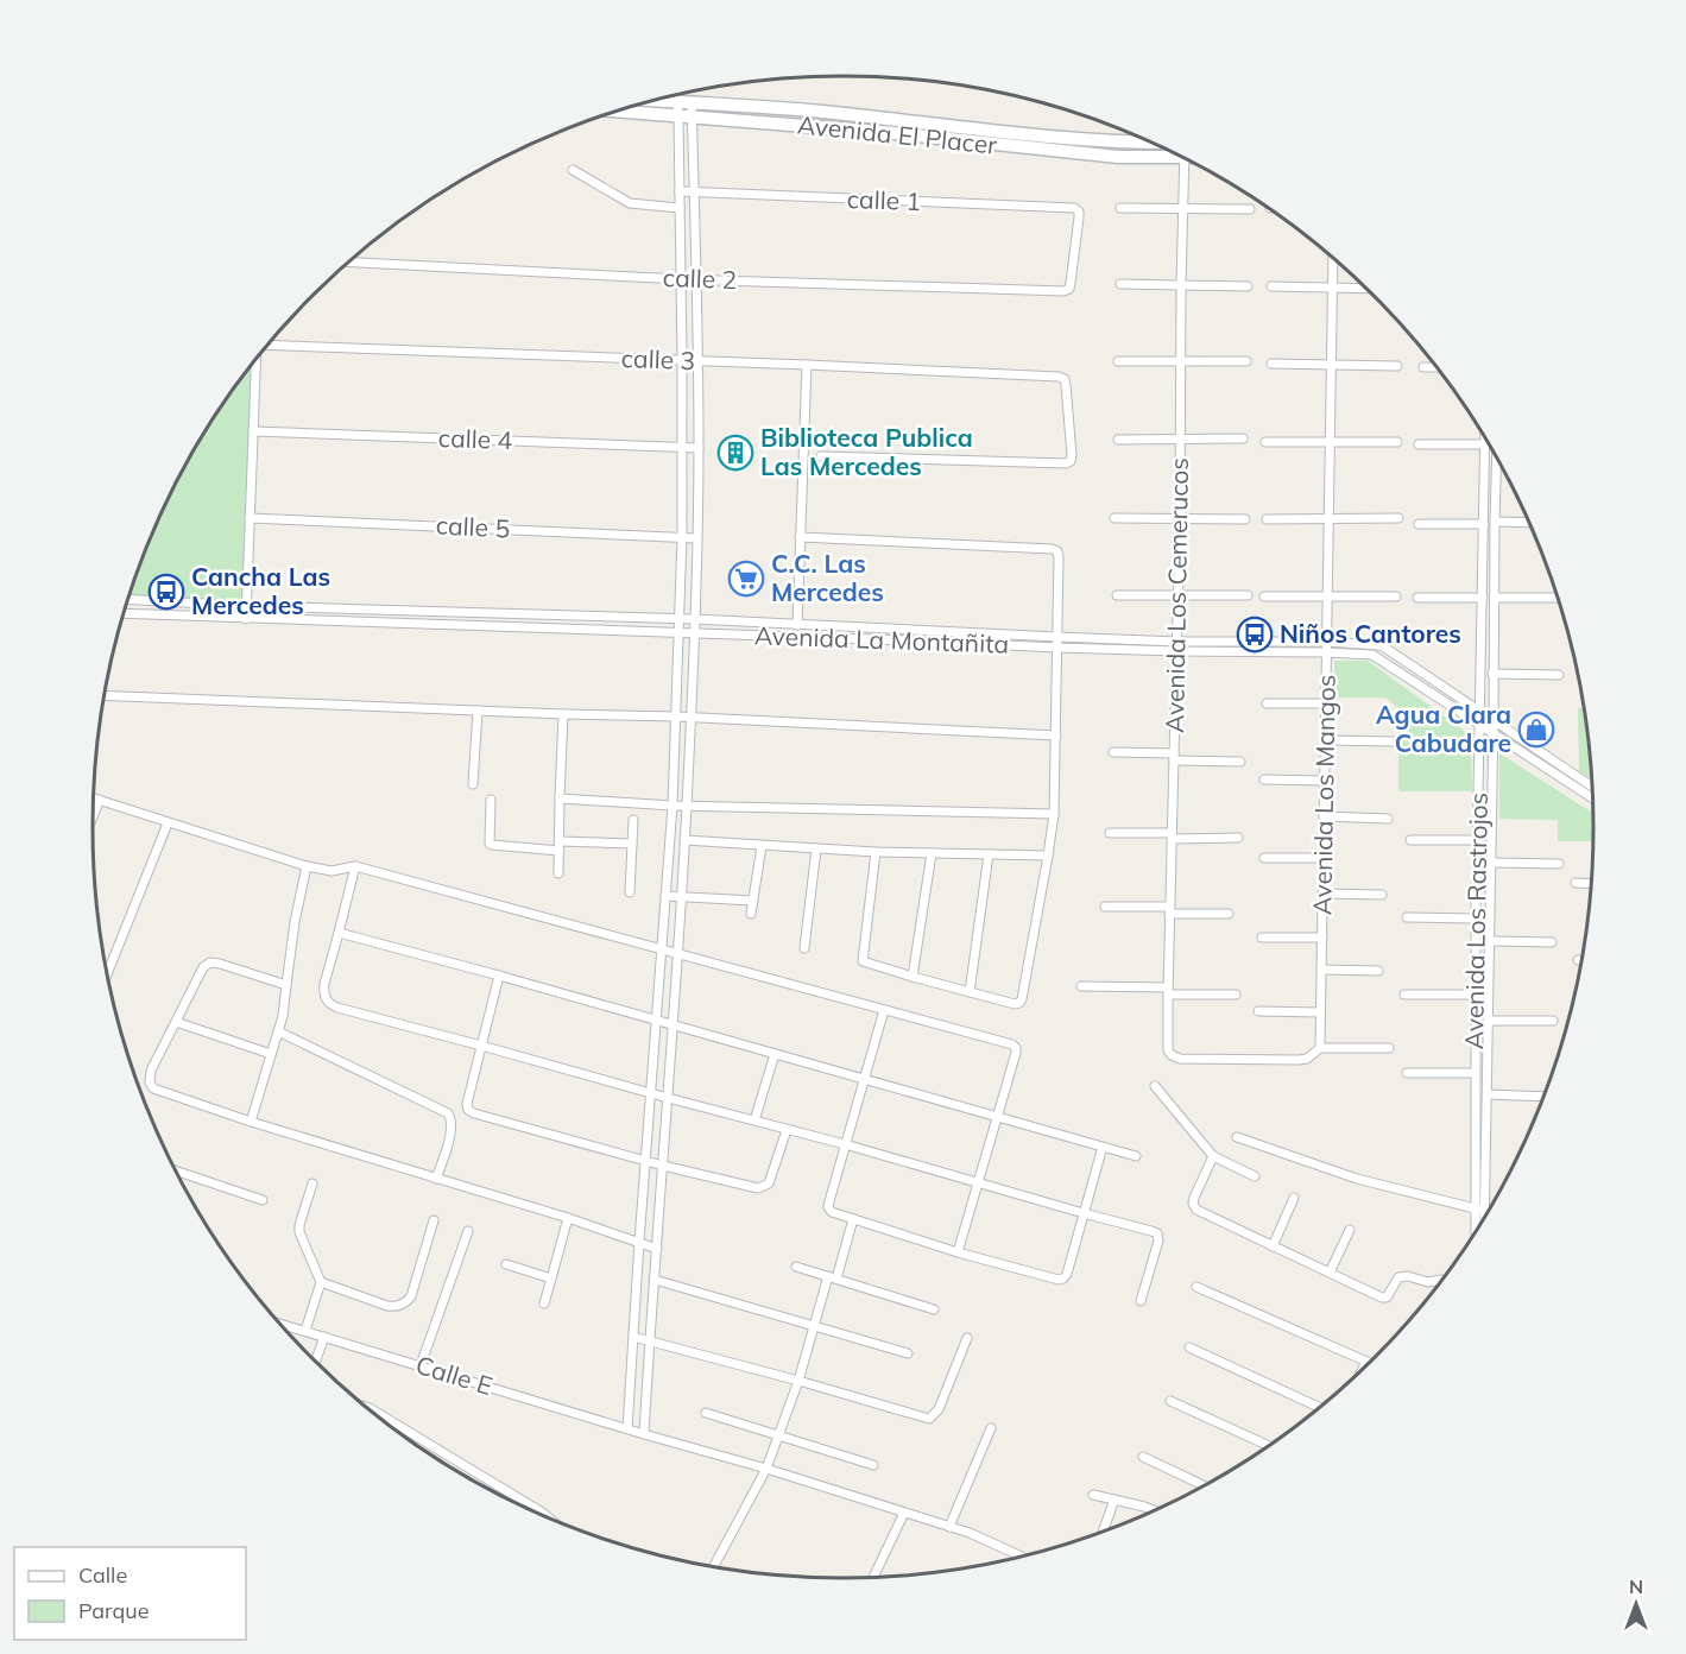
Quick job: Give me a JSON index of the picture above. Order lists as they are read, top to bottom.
{
  "streets": {
    "street": [
      "Avenida El Placer",
      "calle 1",
      "calle 2",
      "calle 3",
      "calle 4",
      "calle 5",
      "Avenida Los Cemerucos",
      "Avenida La Montañita",
      "Avenida Los Mangos",
      "Avenida Los Rastrojos",
      "Calle E"
    ]
  },
  "crossings": [
    ["calle 1", "calle 2"],
    ["Avenida Los Cemerucos", "Avenida La Montañita"],
    ["Avenida Los Cemerucos", "Avenida Los Mangos"],
    ["Avenida La Montañita", "Avenida Los Mangos"],
    ["Avenida La Montañita", "Avenida Los Rastrojos"]
  ],
  "places": {
    "building": ["Biblioteca Publica Las Mercedes"],
    "supermarket": ["C.C. Las Mercedes"],
    "bus stop": ["Cancha Las Mercedes", "Niños Cantores"],
    "shop": ["Agua Clara Cabudare"]
  },
  "legend": ["Calle", "Parque"],
  "north": "top"
}
